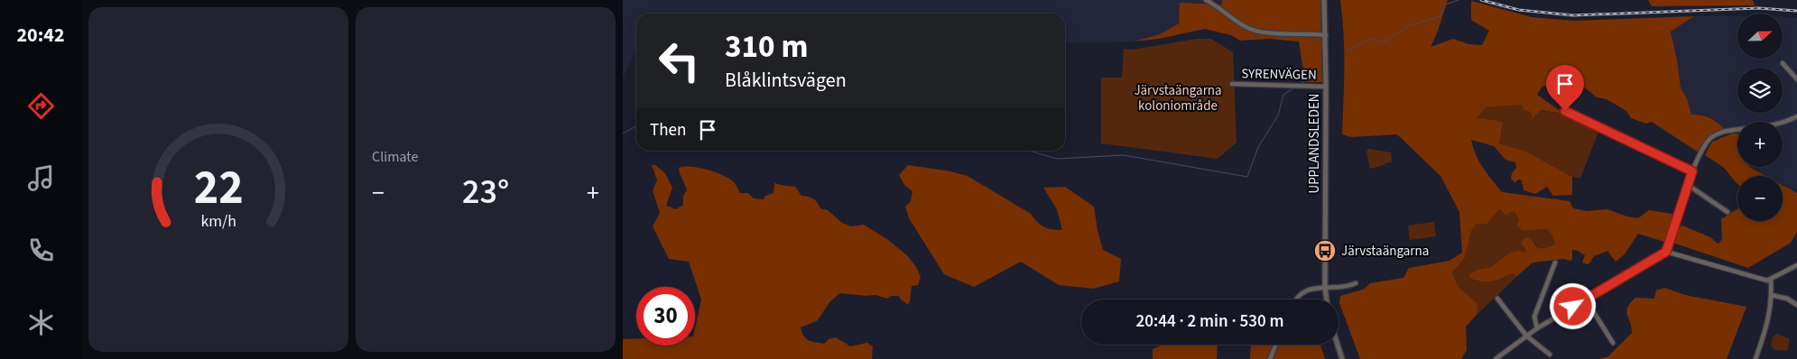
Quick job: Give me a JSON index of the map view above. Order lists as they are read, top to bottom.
{
  "streets": {
    "street": ["SYRENVÄGEN", "UPPLANDSLEDEN"]
  },
  "crossings": [
    ["SYRENVÄGEN", "UPPLANDSLEDEN"]
  ],
  "parks": ["Järvstaängarna koloniområde"],
  "places": {
    "bus stop": ["Järvstaängarna"]
  },
  "north": "right",
  "page": {
    "tabs": "20:42",
    "tile": "Climate",
    "map_buttons": ["+", "−"],
    "turn": ["310 m", "Blåklintsvägen"],
    "then": "Then",
    "heat": ["−", "23°", "+"],
    "limit": "30",
    "trip": "20:44 · 2 min · 530 m",
    "gauge": ["22", "km/h"]
  }
}
